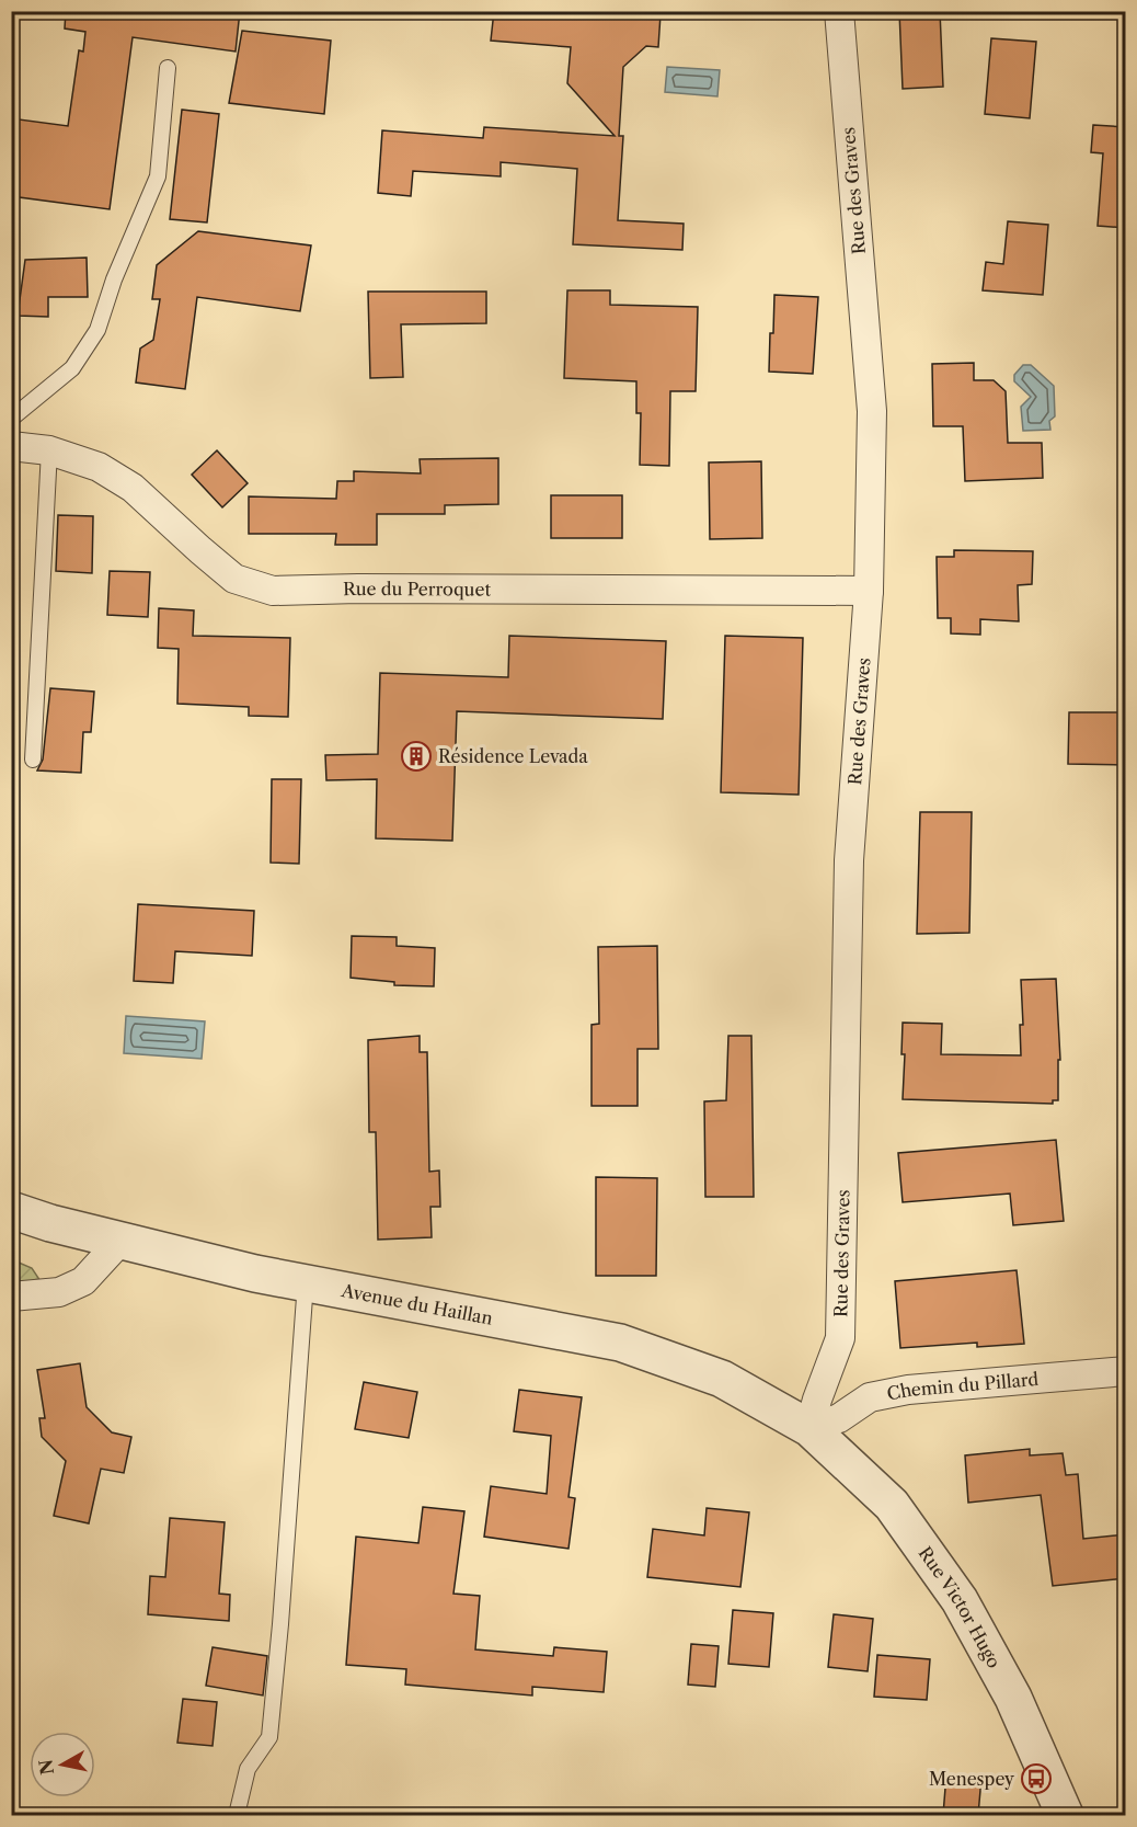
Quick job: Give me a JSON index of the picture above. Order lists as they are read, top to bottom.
{
  "streets": {
    "street": [
      "Rue des Graves",
      "Rue du Perroquet",
      "Avenue du Haillan",
      "Chemin du Pillard",
      "Rue Victor Hugo"
    ]
  },
  "crossings": [
    ["Rue des Graves", "Rue du Perroquet"],
    ["Rue des Graves", "Avenue du Haillan"],
    ["Rue des Graves", "Chemin du Pillard"],
    ["Rue des Graves", "Rue Victor Hugo"],
    ["Avenue du Haillan", "Chemin du Pillard"],
    ["Avenue du Haillan", "Rue Victor Hugo"],
    ["Chemin du Pillard", "Rue Victor Hugo"]
  ],
  "places": {
    "building": ["Résidence Levada"],
    "bus stop": ["Menespey"]
  },
  "north": "left"
}
